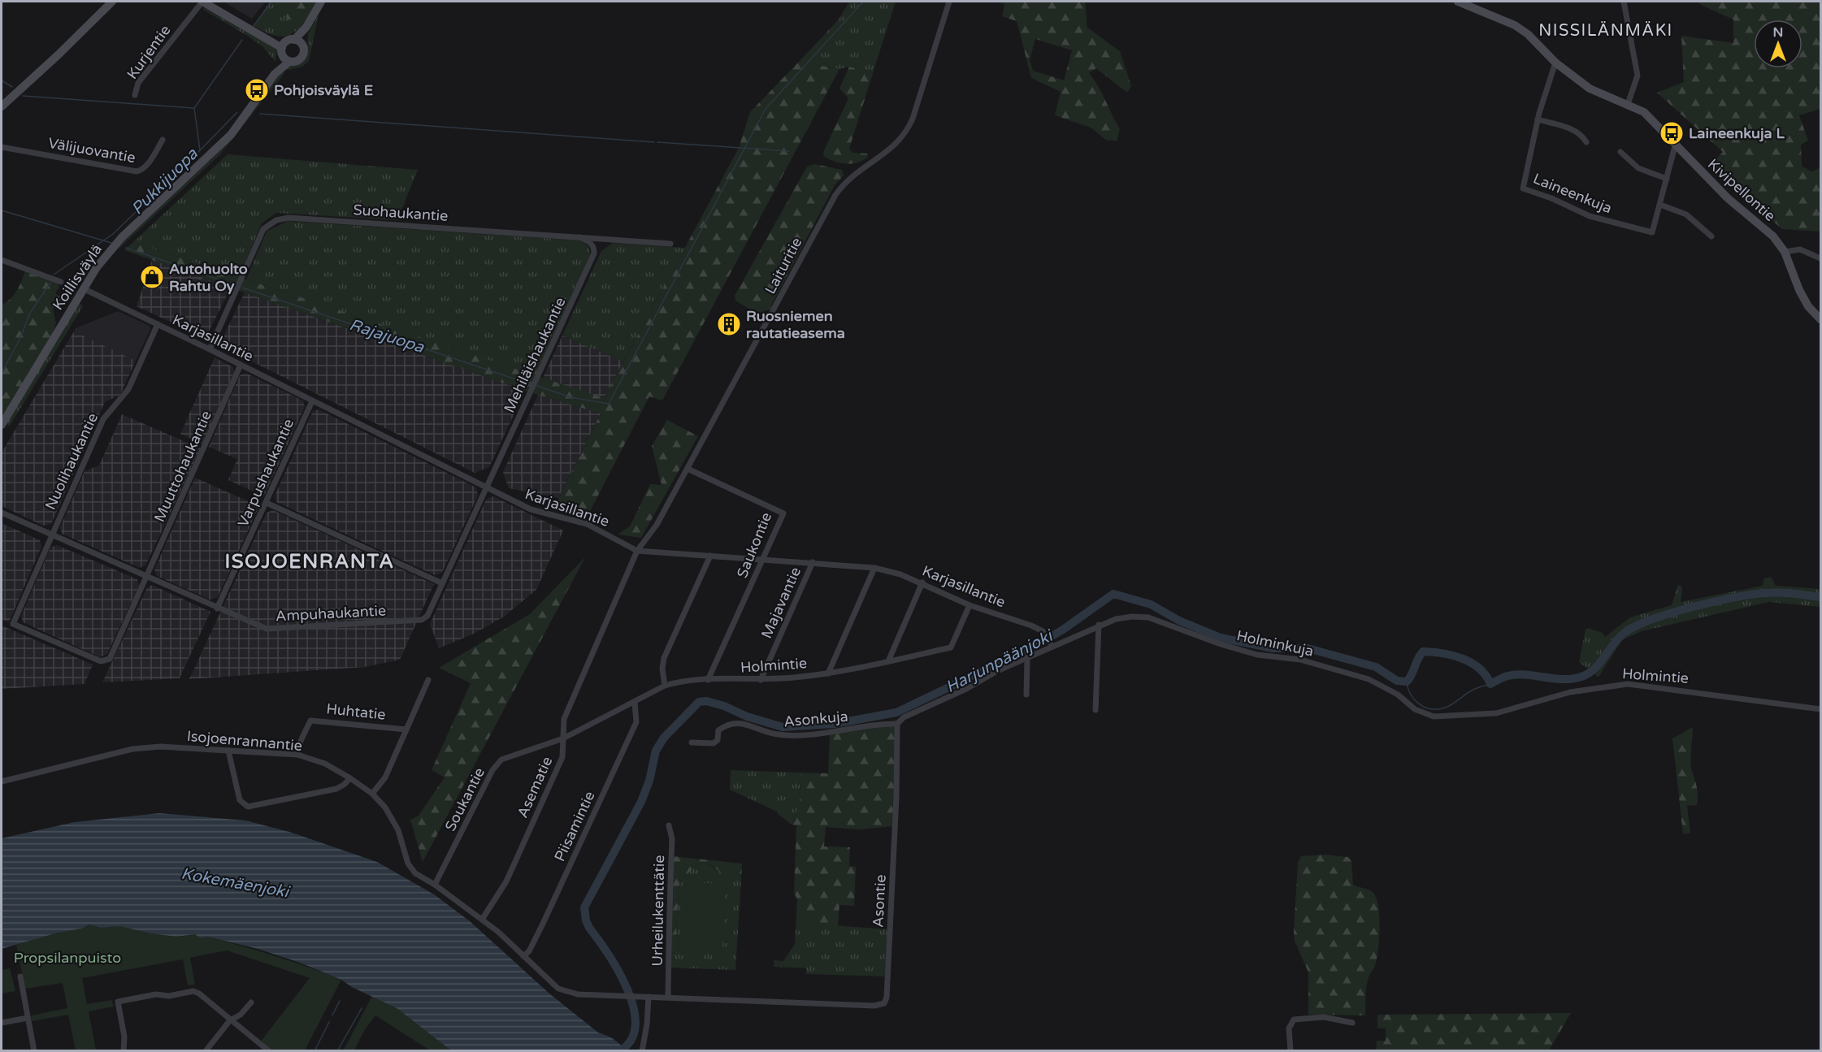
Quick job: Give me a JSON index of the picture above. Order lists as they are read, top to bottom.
{
  "streets": {
    "main road": ["Kivipellontie", "Koillisväylä"],
    "street": [
      "Kurjentie",
      "Välijuovantie",
      "Laineenkuja",
      "Suohaukantie",
      "Laituritie",
      "Karjasillantie",
      "Mehiläishaukantie",
      "Nuolihaukantie",
      "Muuttohaukantie",
      "Varpushaukantie",
      "Saukontie",
      "Majavantie",
      "Ampuhaukantie",
      "Holminkuja",
      "Holmintie",
      "Huhtatie",
      "Asonkuja",
      "Isojoenrannantie",
      "Asematie",
      "Soukantie",
      "Piisamintie",
      "Asontie",
      "Urheilukenttätie"
    ]
  },
  "crossings": [
    ["Kivipellontie", "Laineenkuja"],
    ["Suohaukantie", "Karjasillantie"],
    ["Suohaukantie", "Mehiläishaukantie"],
    ["Laituritie", "Karjasillantie"],
    ["Laituritie", "Saukontie"],
    ["Laituritie", "Asematie"],
    ["Koillisväylä", "Karjasillantie"],
    ["Karjasillantie", "Mehiläishaukantie"],
    ["Karjasillantie", "Nuolihaukantie"],
    ["Karjasillantie", "Muuttohaukantie"],
    ["Karjasillantie", "Varpushaukantie"],
    ["Karjasillantie", "Saukontie"],
    ["Karjasillantie", "Majavantie"],
    ["Karjasillantie", "Ampuhaukantie"],
    ["Karjasillantie", "Holminkuja"],
    ["Karjasillantie", "Holmintie"],
    ["Karjasillantie", "Asematie"],
    ["Mehiläishaukantie", "Ampuhaukantie"],
    ["Nuolihaukantie", "Muuttohaukantie"],
    ["Nuolihaukantie", "Ampuhaukantie"],
    ["Muuttohaukantie", "Ampuhaukantie"],
    ["Varpushaukantie", "Ampuhaukantie"],
    ["Saukontie", "Holmintie"],
    ["Majavantie", "Holmintie"],
    ["Holminkuja", "Holmintie"],
    ["Holmintie", "Asematie"],
    ["Holmintie", "Soukantie"],
    ["Holmintie", "Piisamintie"],
    ["Huhtatie", "Isojoenrannantie"],
    ["Asonkuja", "Asontie"],
    ["Isojoenrannantie", "Asematie"],
    ["Isojoenrannantie", "Soukantie"],
    ["Isojoenrannantie", "Piisamintie"],
    ["Isojoenrannantie", "Asontie"],
    ["Asematie", "Soukantie"],
    ["Asontie", "Urheilukenttätie"]
  ],
  "districts": ["NISSILÄNMÄKI", "ISOJOENRANTA"],
  "water": [
    "Pukkijuopa",
    "Rajajuopa",
    "Harjunpäänjoki",
    "Kokemäenjoki"
  ],
  "parks": ["Propsilanpuisto"],
  "places": {
    "bus stop": ["Pohjoisväylä E", "Laineenkuja L"],
    "shop": ["Autohuolto Rahtu Oy"],
    "building": ["Ruosniemen rautatieasema"]
  },
  "north": "top"
}
